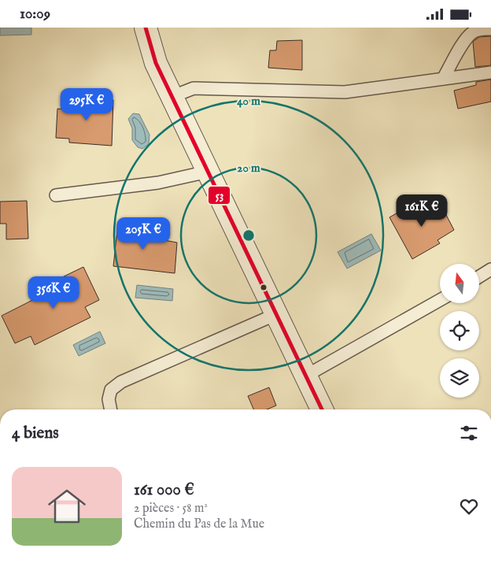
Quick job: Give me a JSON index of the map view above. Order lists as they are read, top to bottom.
{
  "lines": ["transit line 53"],
  "north": "top",
  "page": {
    "status": "10:09",
    "price": [
      "295K €",
      "161K €",
      "205K €",
      "356K €"
    ],
    "heading": "4 biens",
    "list": [
      {
        "name": "161 000 €",
        "note": "2 pièces · 58 m² · Chemin du Pas de la Mue"
      }
    ]
  },
  "rings": ["40 m", "20 m"]
}
